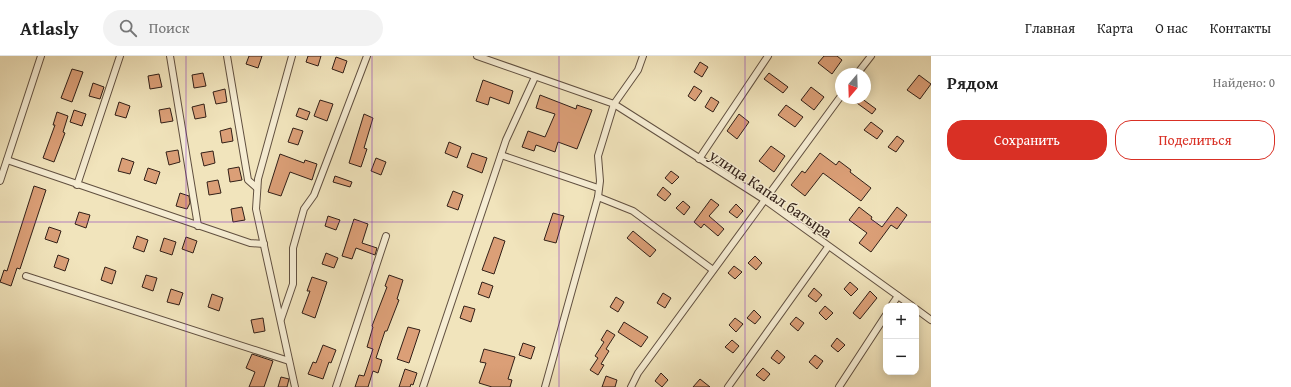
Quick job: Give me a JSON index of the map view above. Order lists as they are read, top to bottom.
{
  "streets": {
    "street": ["улица Капал батыра"]
  },
  "north": "bottom",
  "page": {
    "header": "Atlasly",
    "search": "Поиск",
    "nav": [
      "Главная",
      "Карта",
      "О нас",
      "Контакты"
    ],
    "heading": ["Рядом", "Найдено: 0"],
    "buttons": ["Сохранить", "Поделиться"],
    "map_buttons": ["+", "−"]
  }
}
